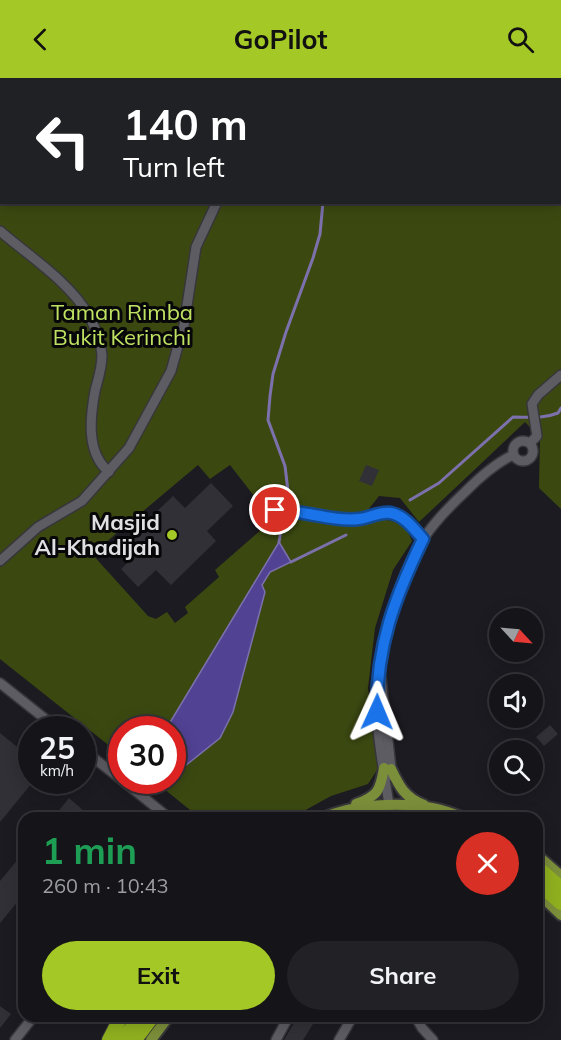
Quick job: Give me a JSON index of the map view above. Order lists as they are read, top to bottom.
{
  "parks": ["Taman Rimba Bukit Kerinchi"],
  "places": ["Masjid Al-Khadijah"],
  "north": "bottom right",
  "page": {
    "header": "GoPilot",
    "turn": ["140 m", "Turn left"],
    "speed": "25 km/h",
    "limit": "30",
    "heading": ["1 min", "260 m · 10:43"],
    "buttons": ["Exit", "Share"]
  }
}
